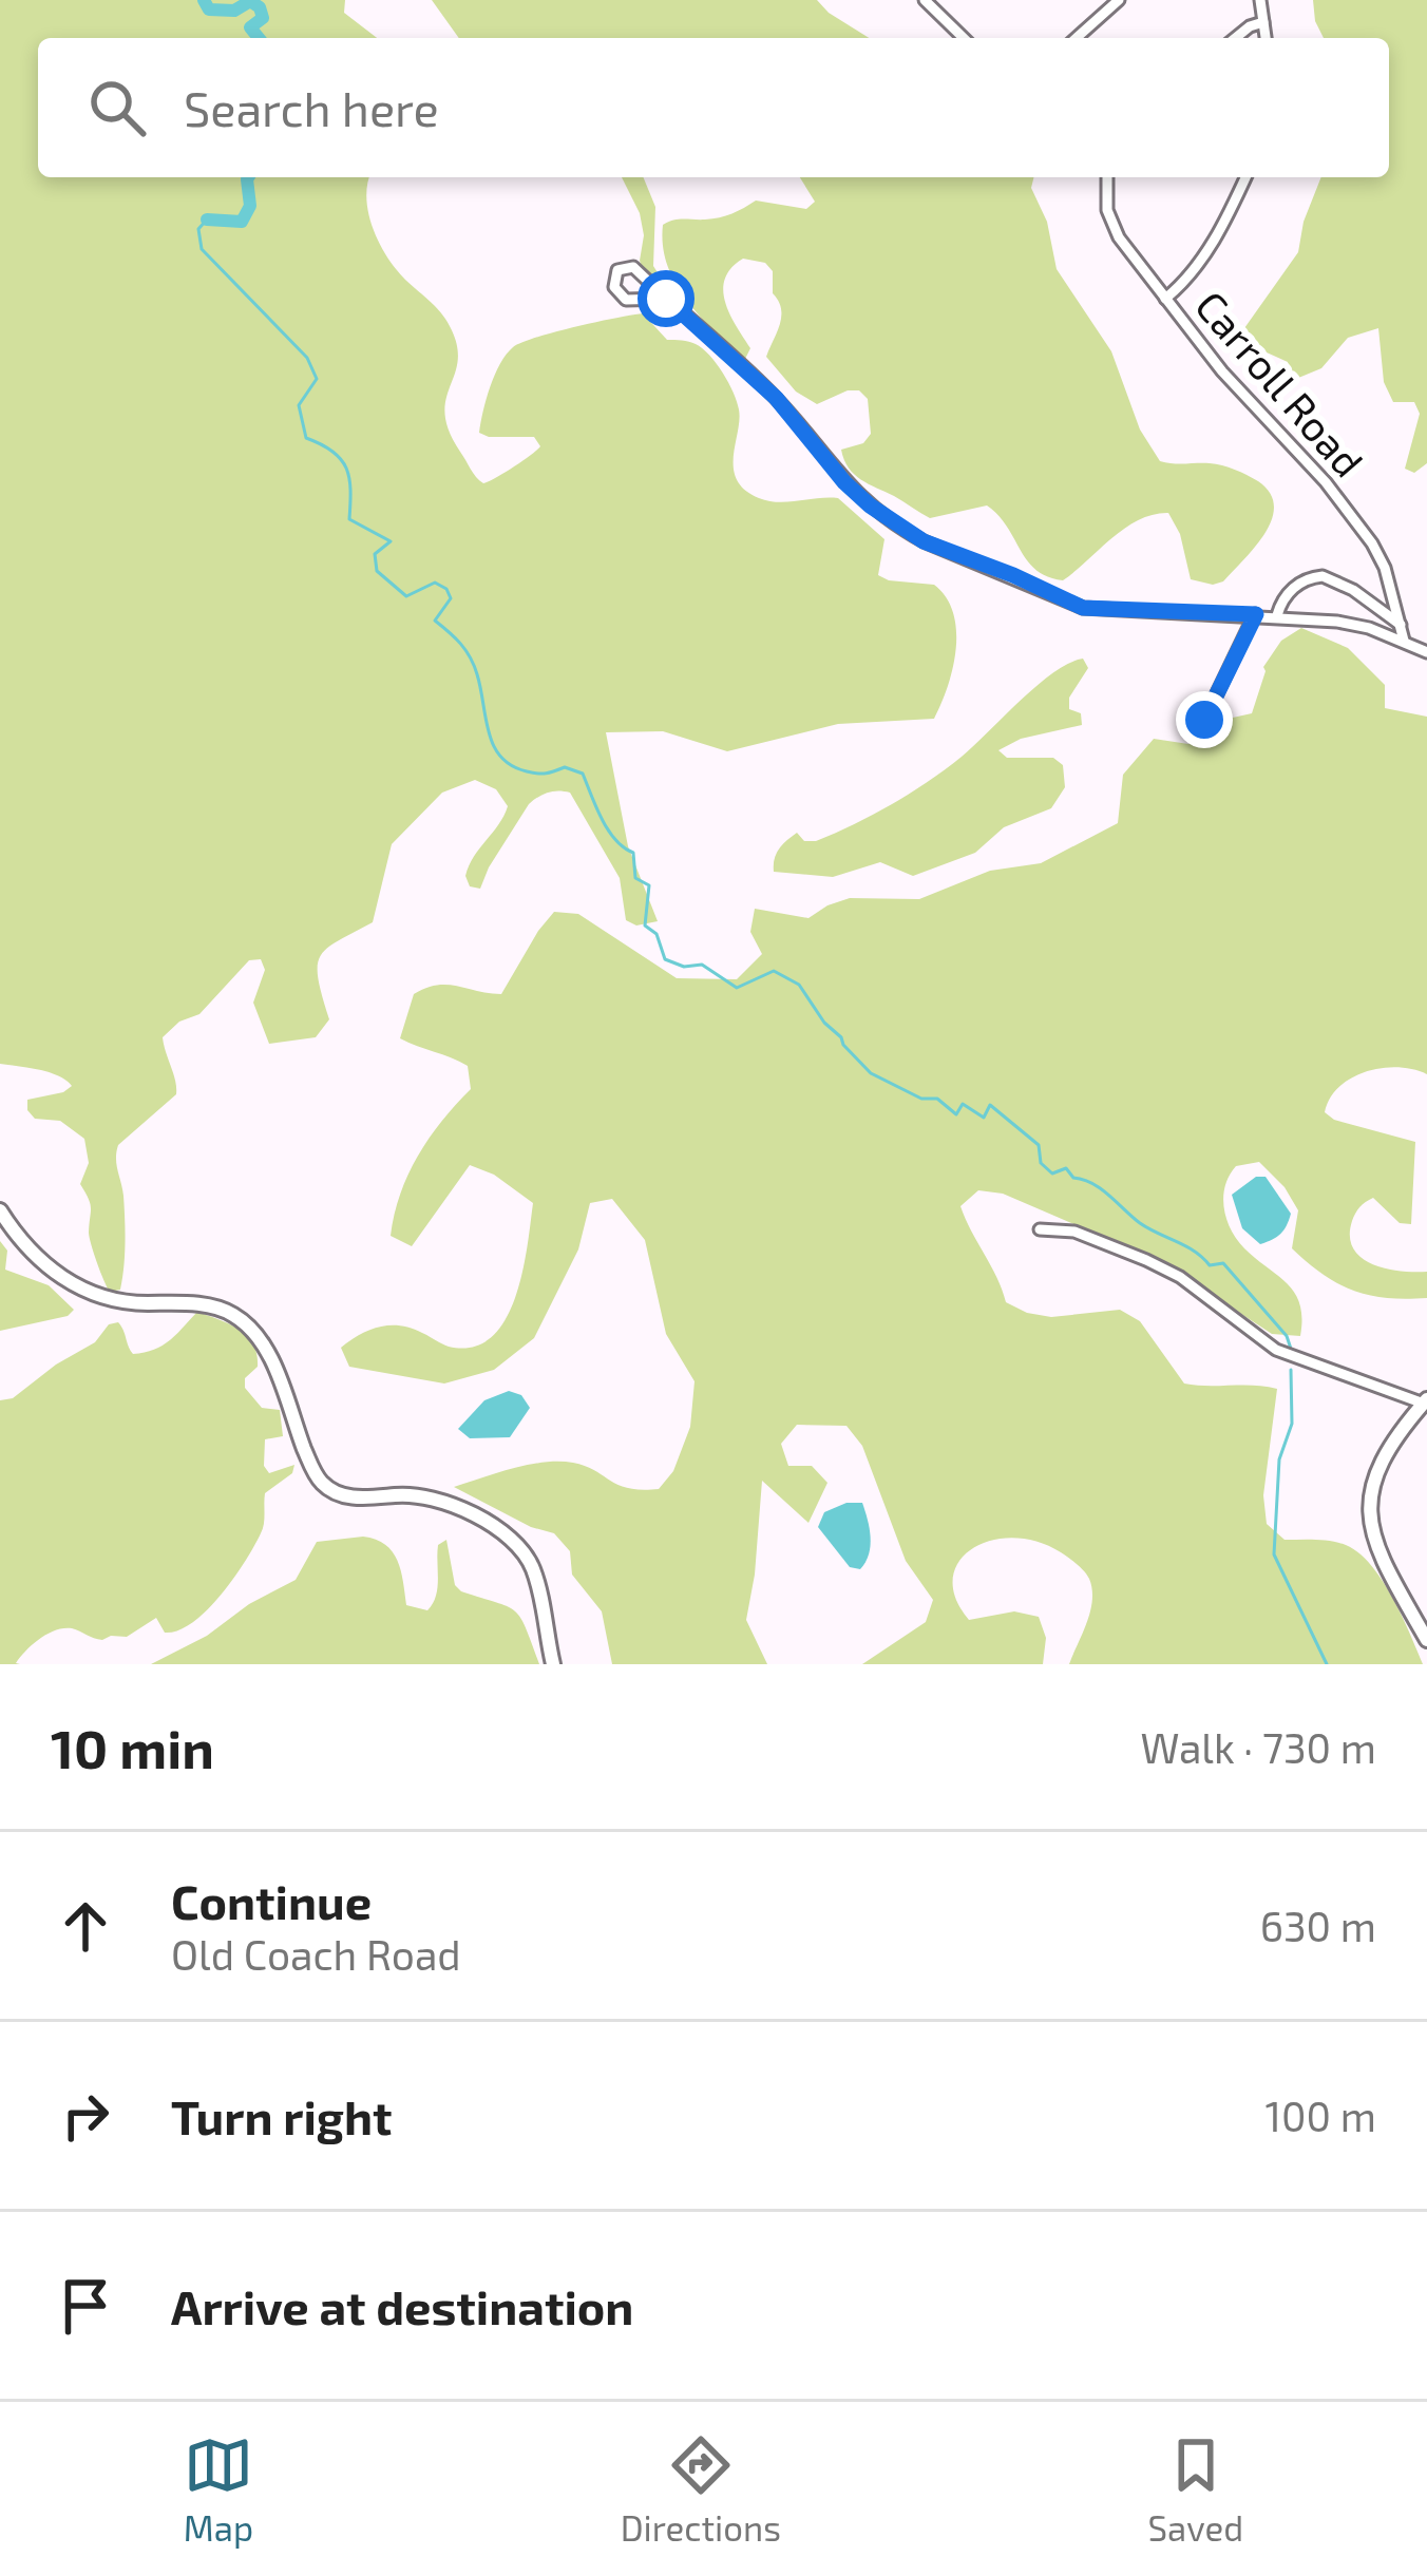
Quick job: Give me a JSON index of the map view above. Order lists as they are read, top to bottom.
{
  "streets": {
    "street": ["Carroll Road"]
  },
  "page": {
    "search": "Search here",
    "heading": ["10 min", "Walk · 730 m"],
    "list": [
      ["Continue", "Old Coach Road", "630 m"],
      ["Turn right", "100 m"],
      "Arrive at destination"
    ],
    "nav": ["Map", "Directions", "Saved"]
  }
}
